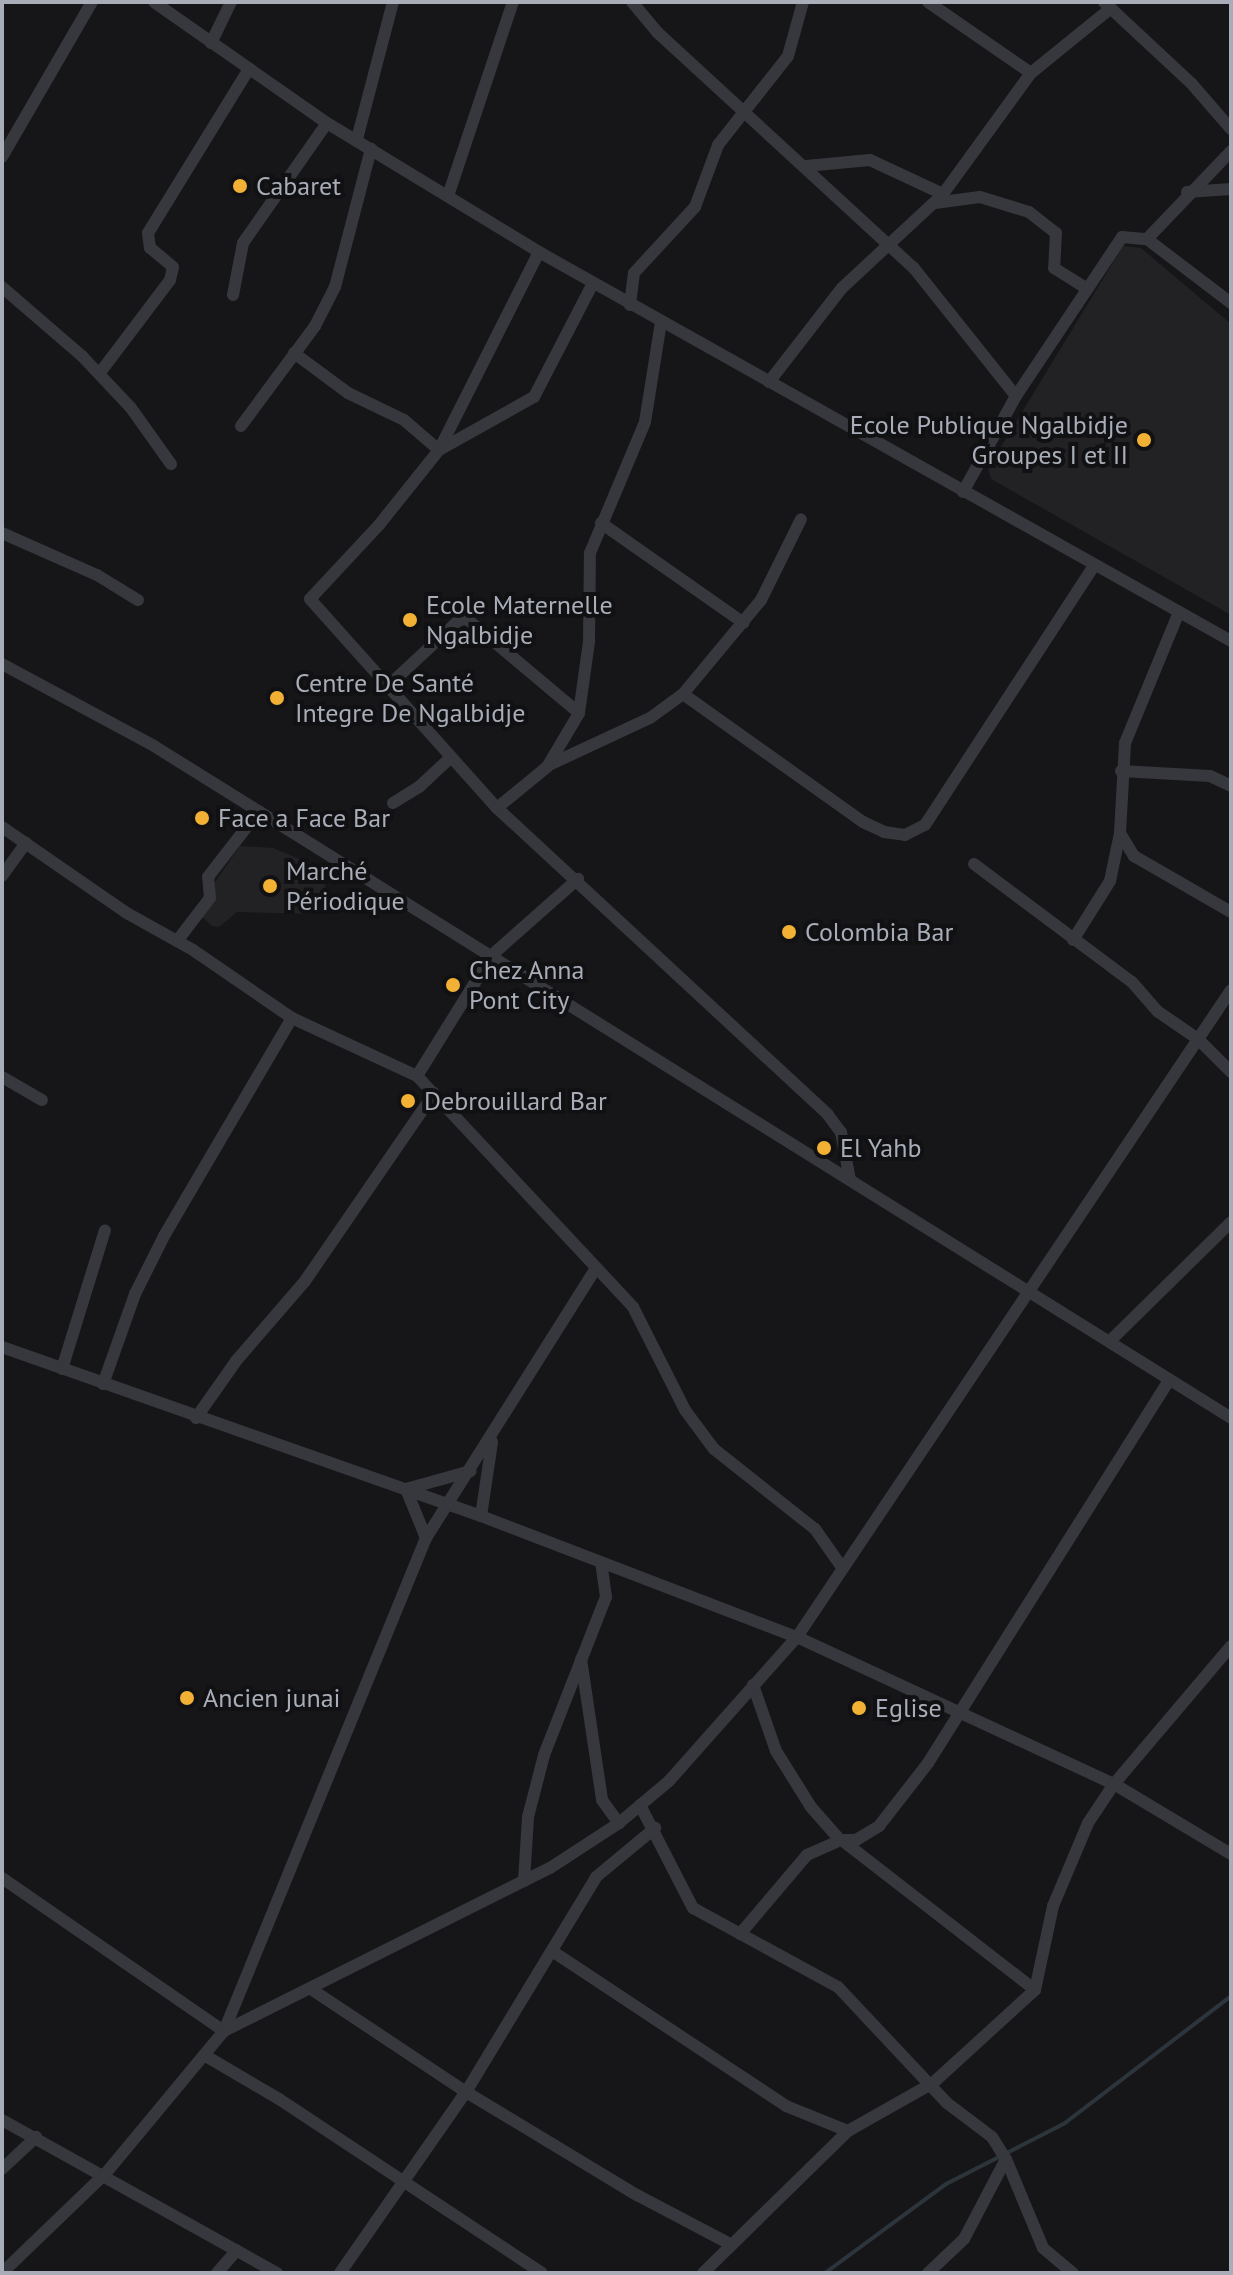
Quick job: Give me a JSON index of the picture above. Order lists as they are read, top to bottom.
{
  "places": [
    "Cabaret",
    "Ecole Publique Ngalbidje Groupes I et II",
    "Ecole Maternelle Ngalbidje",
    "Centre De Santé Integre De Ngalbidje",
    "Face a Face Bar",
    "Marché Périodique",
    "Colombia Bar",
    "Chez Anna Pont City",
    "Debrouillard Bar",
    "El Yahb",
    "Ancien junai",
    "Eglise"
  ]
}
